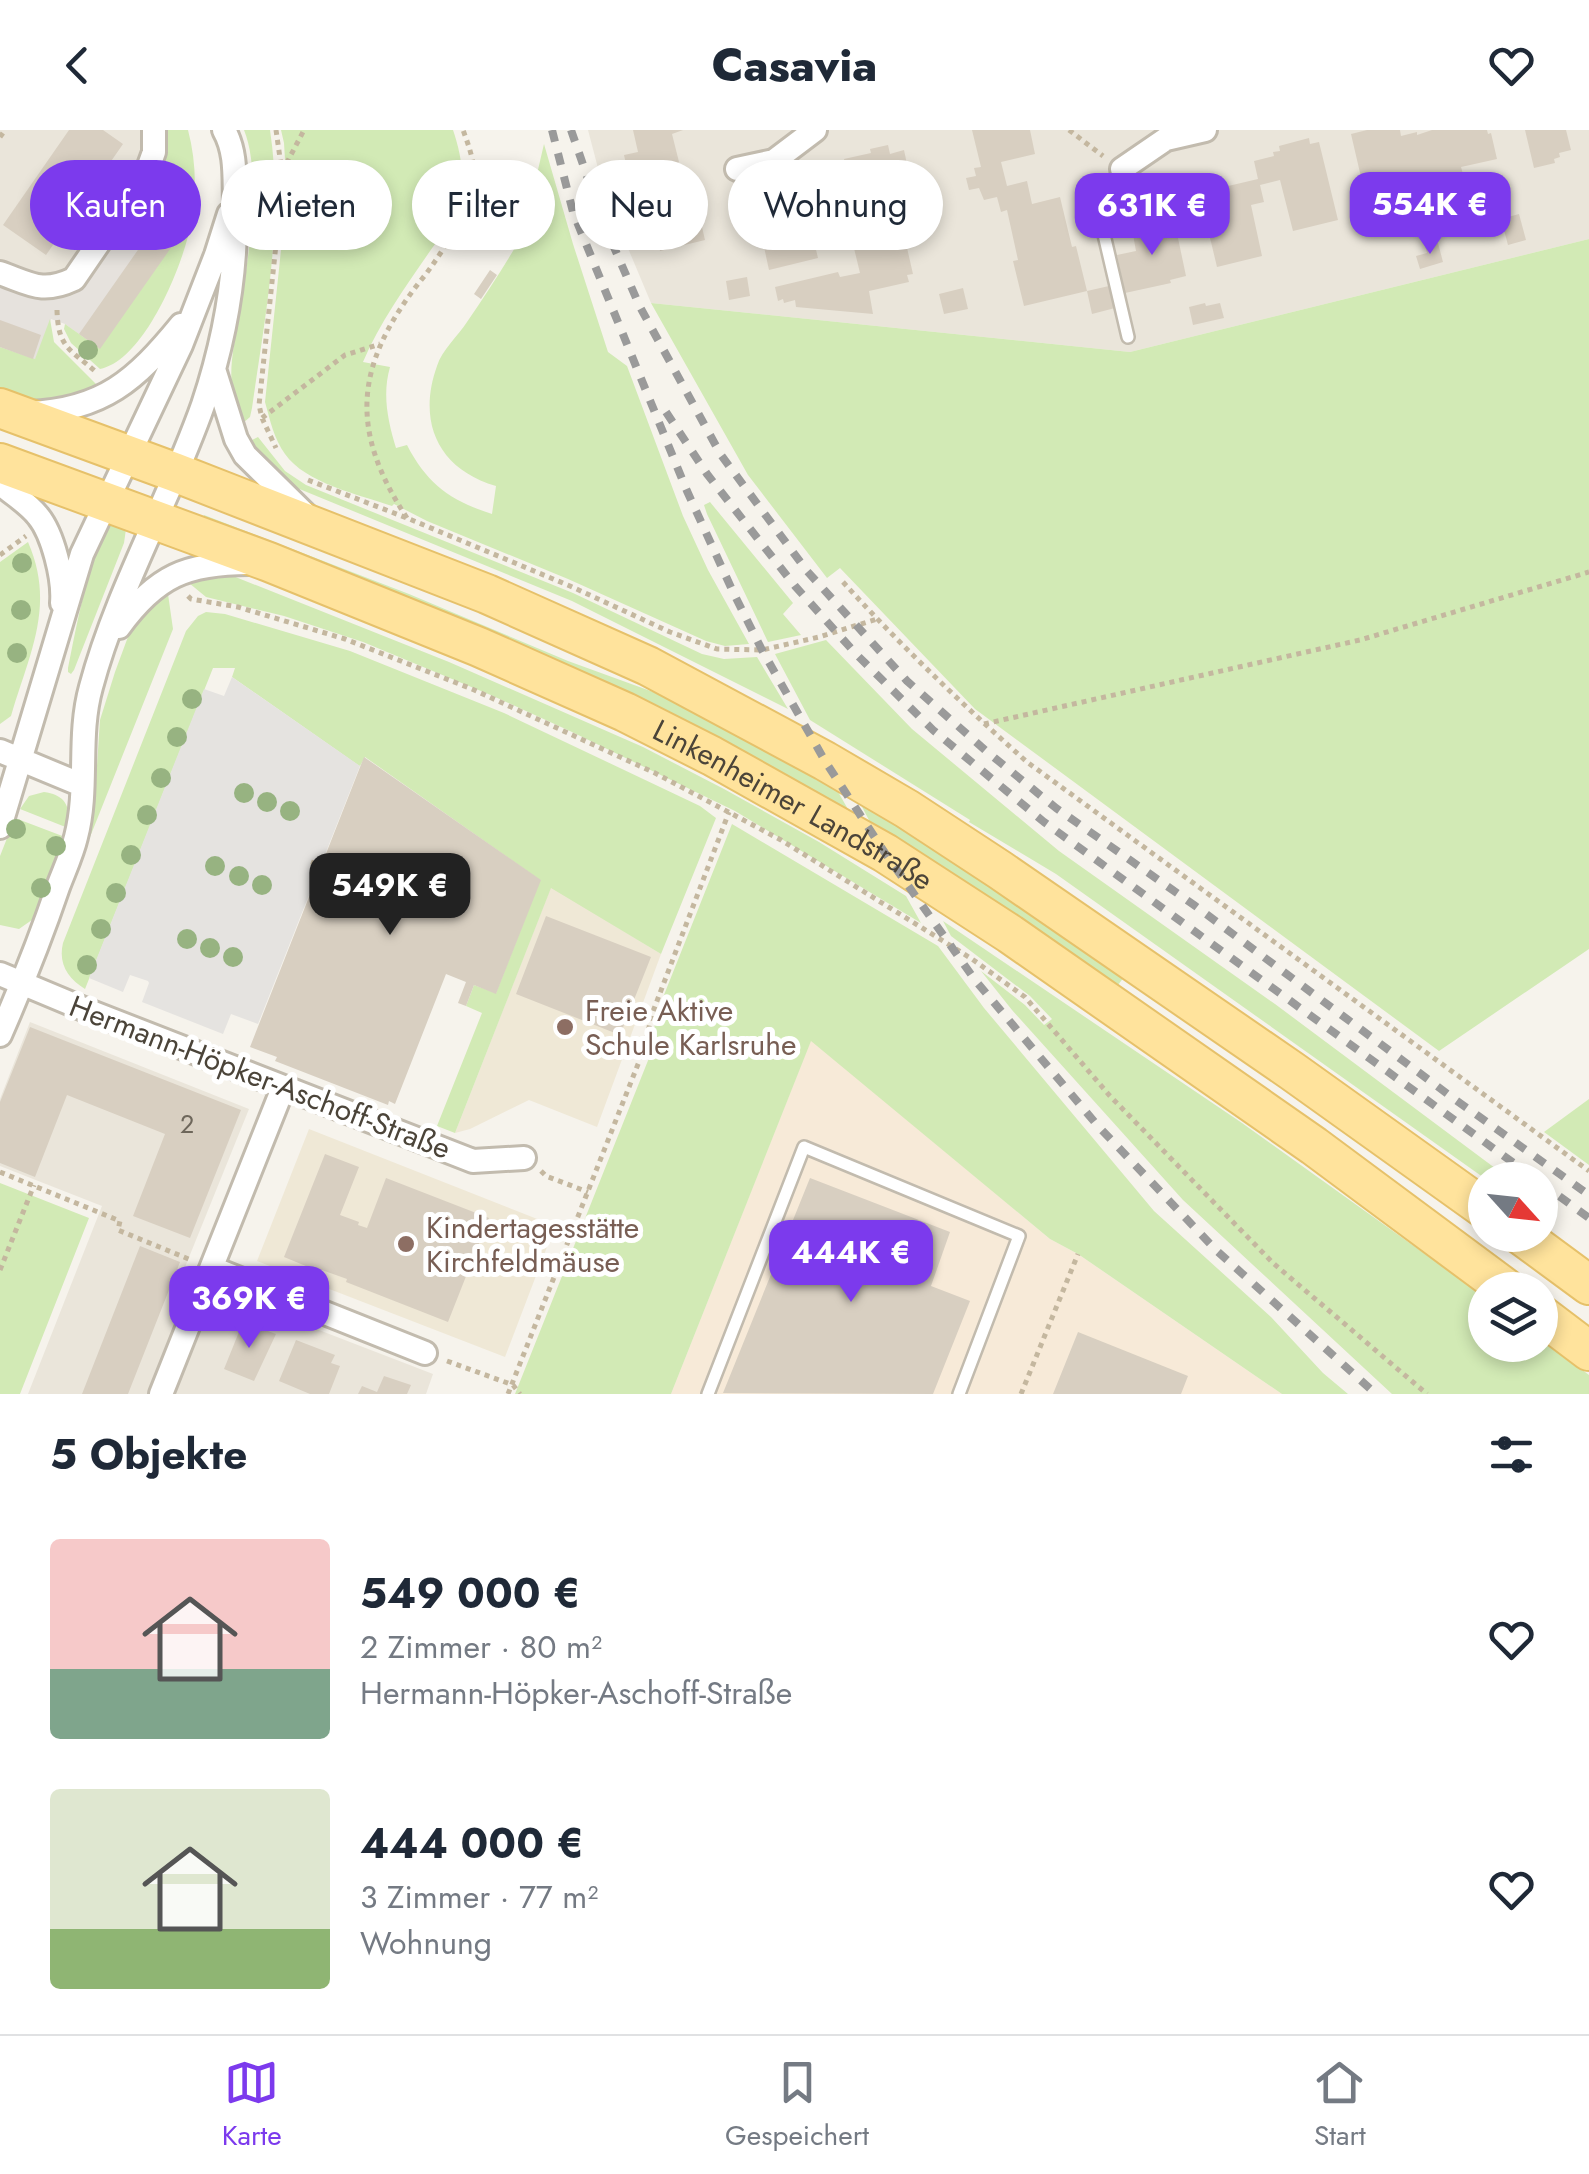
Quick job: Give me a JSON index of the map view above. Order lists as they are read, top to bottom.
{
  "streets": {
    "main road": ["Linkenheimer Landstraße"],
    "street": ["Hermann-Höpker-Aschoff-Straße"]
  },
  "places": ["Freie Aktive Schule Karlsruhe", "Kindertagesstätte Kirchfeldmäuse"],
  "house_numbers": ["2"],
  "north": "bottom right",
  "page": {
    "header": "Casavia",
    "chip": [
      "Kaufen",
      "Mieten",
      "Filter",
      "Neu",
      "Wohnung"
    ],
    "price": [
      "554K €",
      "631K €",
      "549K €",
      "444K €",
      "369K €"
    ],
    "heading": "5 Objekte",
    "list": [
      {
        "name": "549 000 €",
        "note": "2 Zimmer · 80 m² · Hermann-Höpker-Aschoff-Straße"
      },
      {
        "name": "444 000 €",
        "note": "3 Zimmer · 77 m² · Wohnung"
      }
    ],
    "tabs": ["Karte", "Gespeichert", "Start"]
  }
}
